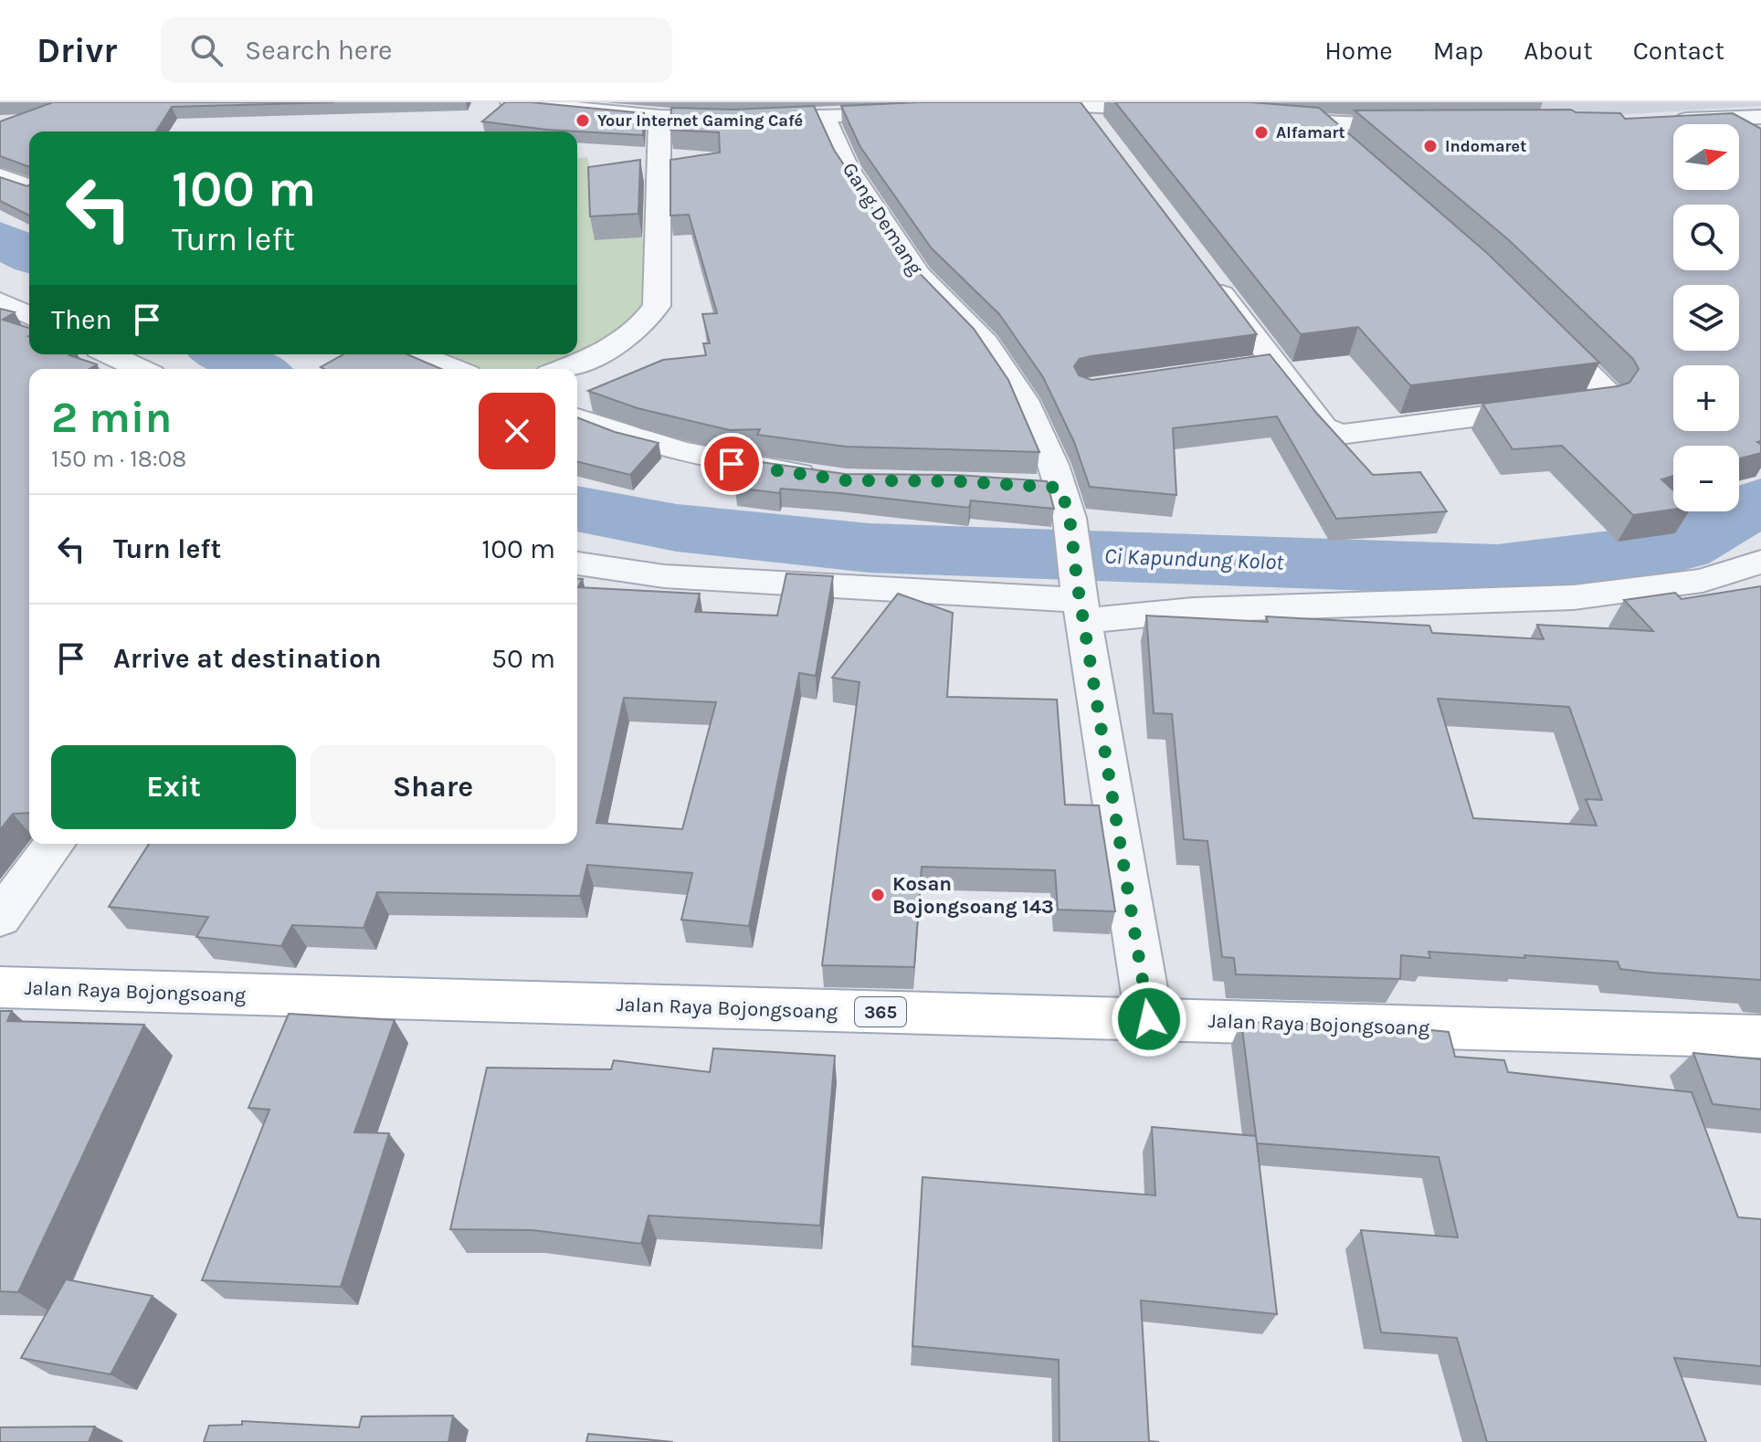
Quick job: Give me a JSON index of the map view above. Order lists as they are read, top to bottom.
{
  "streets": {
    "main road": ["Jalan Raya Bojongsoang", "365"],
    "street": ["Gang Demang"]
  },
  "crossings": [
    ["Gang Demang", "Jalan Raya Bojongsoang"]
  ],
  "water": ["Ci Kapundung Kolot"],
  "places": [
    "Your Internet Gaming Café",
    "Alfamart",
    "Indomaret",
    "Kosan Bojongsoang 143"
  ],
  "north": "right",
  "page": {
    "header": "Drivr",
    "search": "Search here",
    "nav": [
      "Home",
      "Map",
      "About",
      "Contact"
    ],
    "map_buttons": ["+", "−"],
    "turn": ["100 m", "Turn left"],
    "then": "Then",
    "heading": ["2 min", "150 m · 18:08"],
    "list": [
      {
        "name": "Turn left",
        "value": "100 m"
      },
      {
        "name": "Arrive at destination",
        "value": "50 m"
      }
    ],
    "buttons": ["Exit", "Share"]
  }
}
